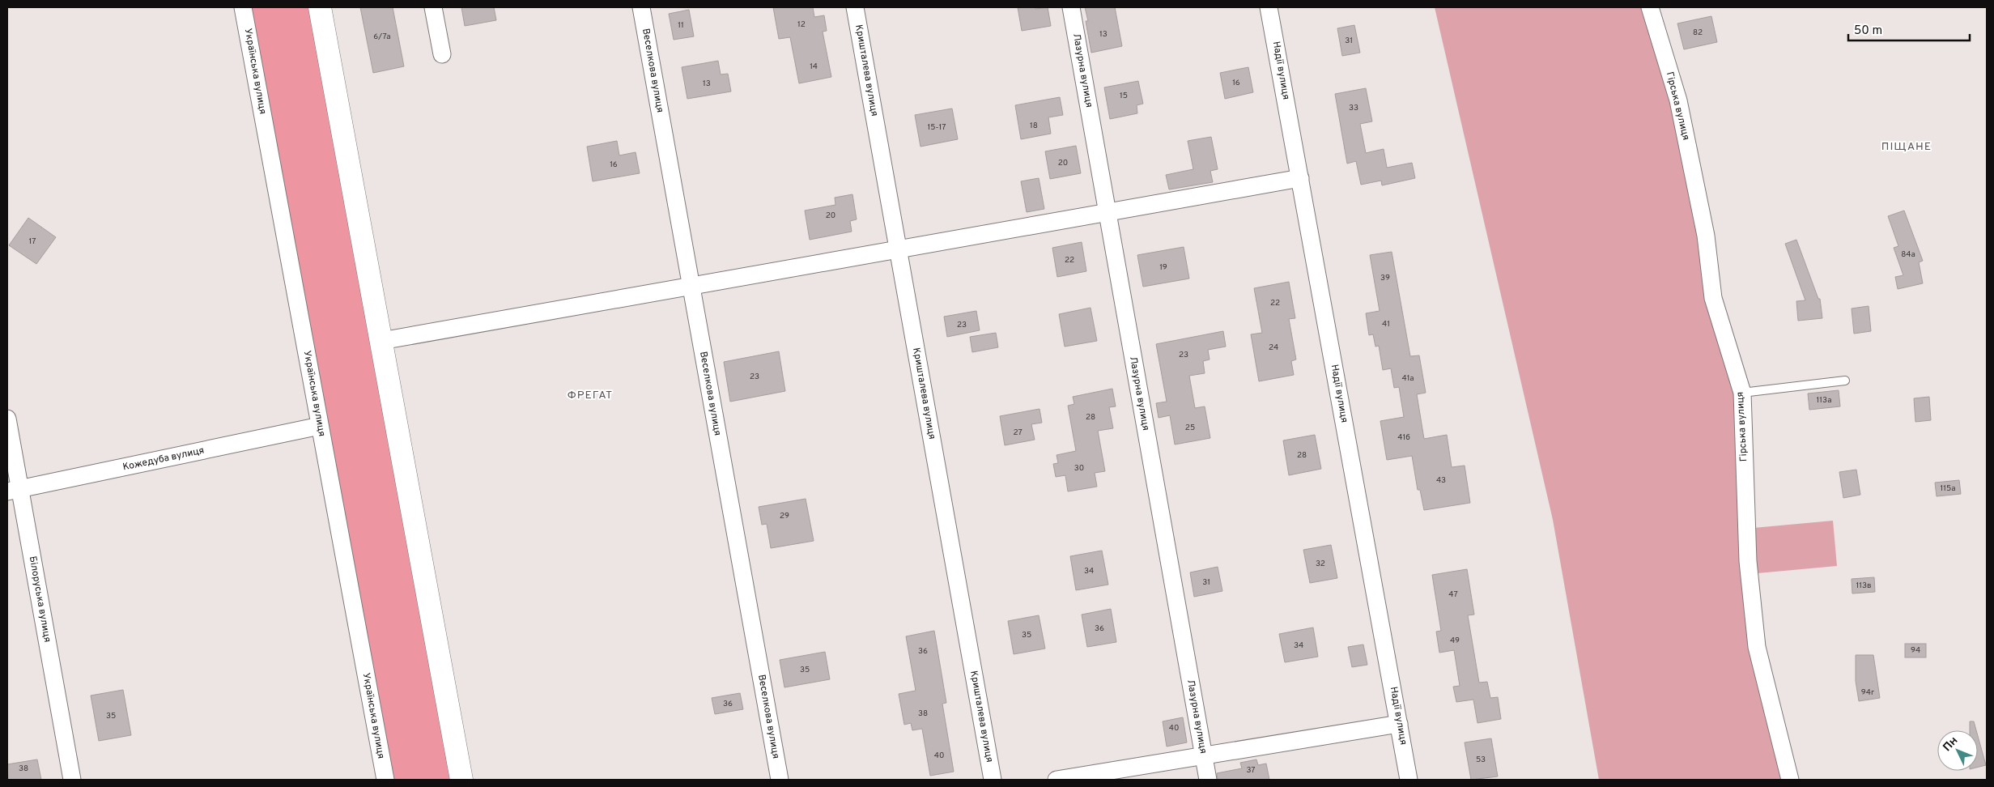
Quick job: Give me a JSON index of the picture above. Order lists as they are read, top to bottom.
{
  "streets": {
    "street": [
      "Веселкова вулиця",
      "Кришталева вулиця",
      "Лазурна вулиця",
      "Надії вулиця",
      "Українська вулиця",
      "Гірська вулиця",
      "Кожедуба вулиця",
      "Білоруська вулиця"
    ]
  },
  "crossings": [
    ["Українська вулиця", "Кожедуба вулиця"],
    ["Кожедуба вулиця", "Білоруська вулиця"]
  ],
  "districts": ["ПІЩАНЕ", "ФРЕГАТ"],
  "house_numbers": [
    "12",
    "11",
    "82",
    "13",
    "6/7а",
    "31",
    "14",
    "16",
    "13",
    "15",
    "33",
    "18",
    "15-17",
    "20",
    "16",
    "20",
    "17",
    "84а",
    "22",
    "19",
    "39",
    "22",
    "41",
    "23",
    "24",
    "23",
    "23",
    "41а",
    "113а",
    "28",
    "25",
    "27",
    "41б",
    "28",
    "30",
    "43",
    "115а",
    "29",
    "32",
    "34",
    "31",
    "113в",
    "47",
    "36",
    "35",
    "49",
    "34",
    "94",
    "36",
    "35",
    "94г",
    "36",
    "38",
    "35",
    "40",
    "40",
    "53",
    "38",
    "37"
  ],
  "scale_bar": "50 m",
  "north": "top left"
}
